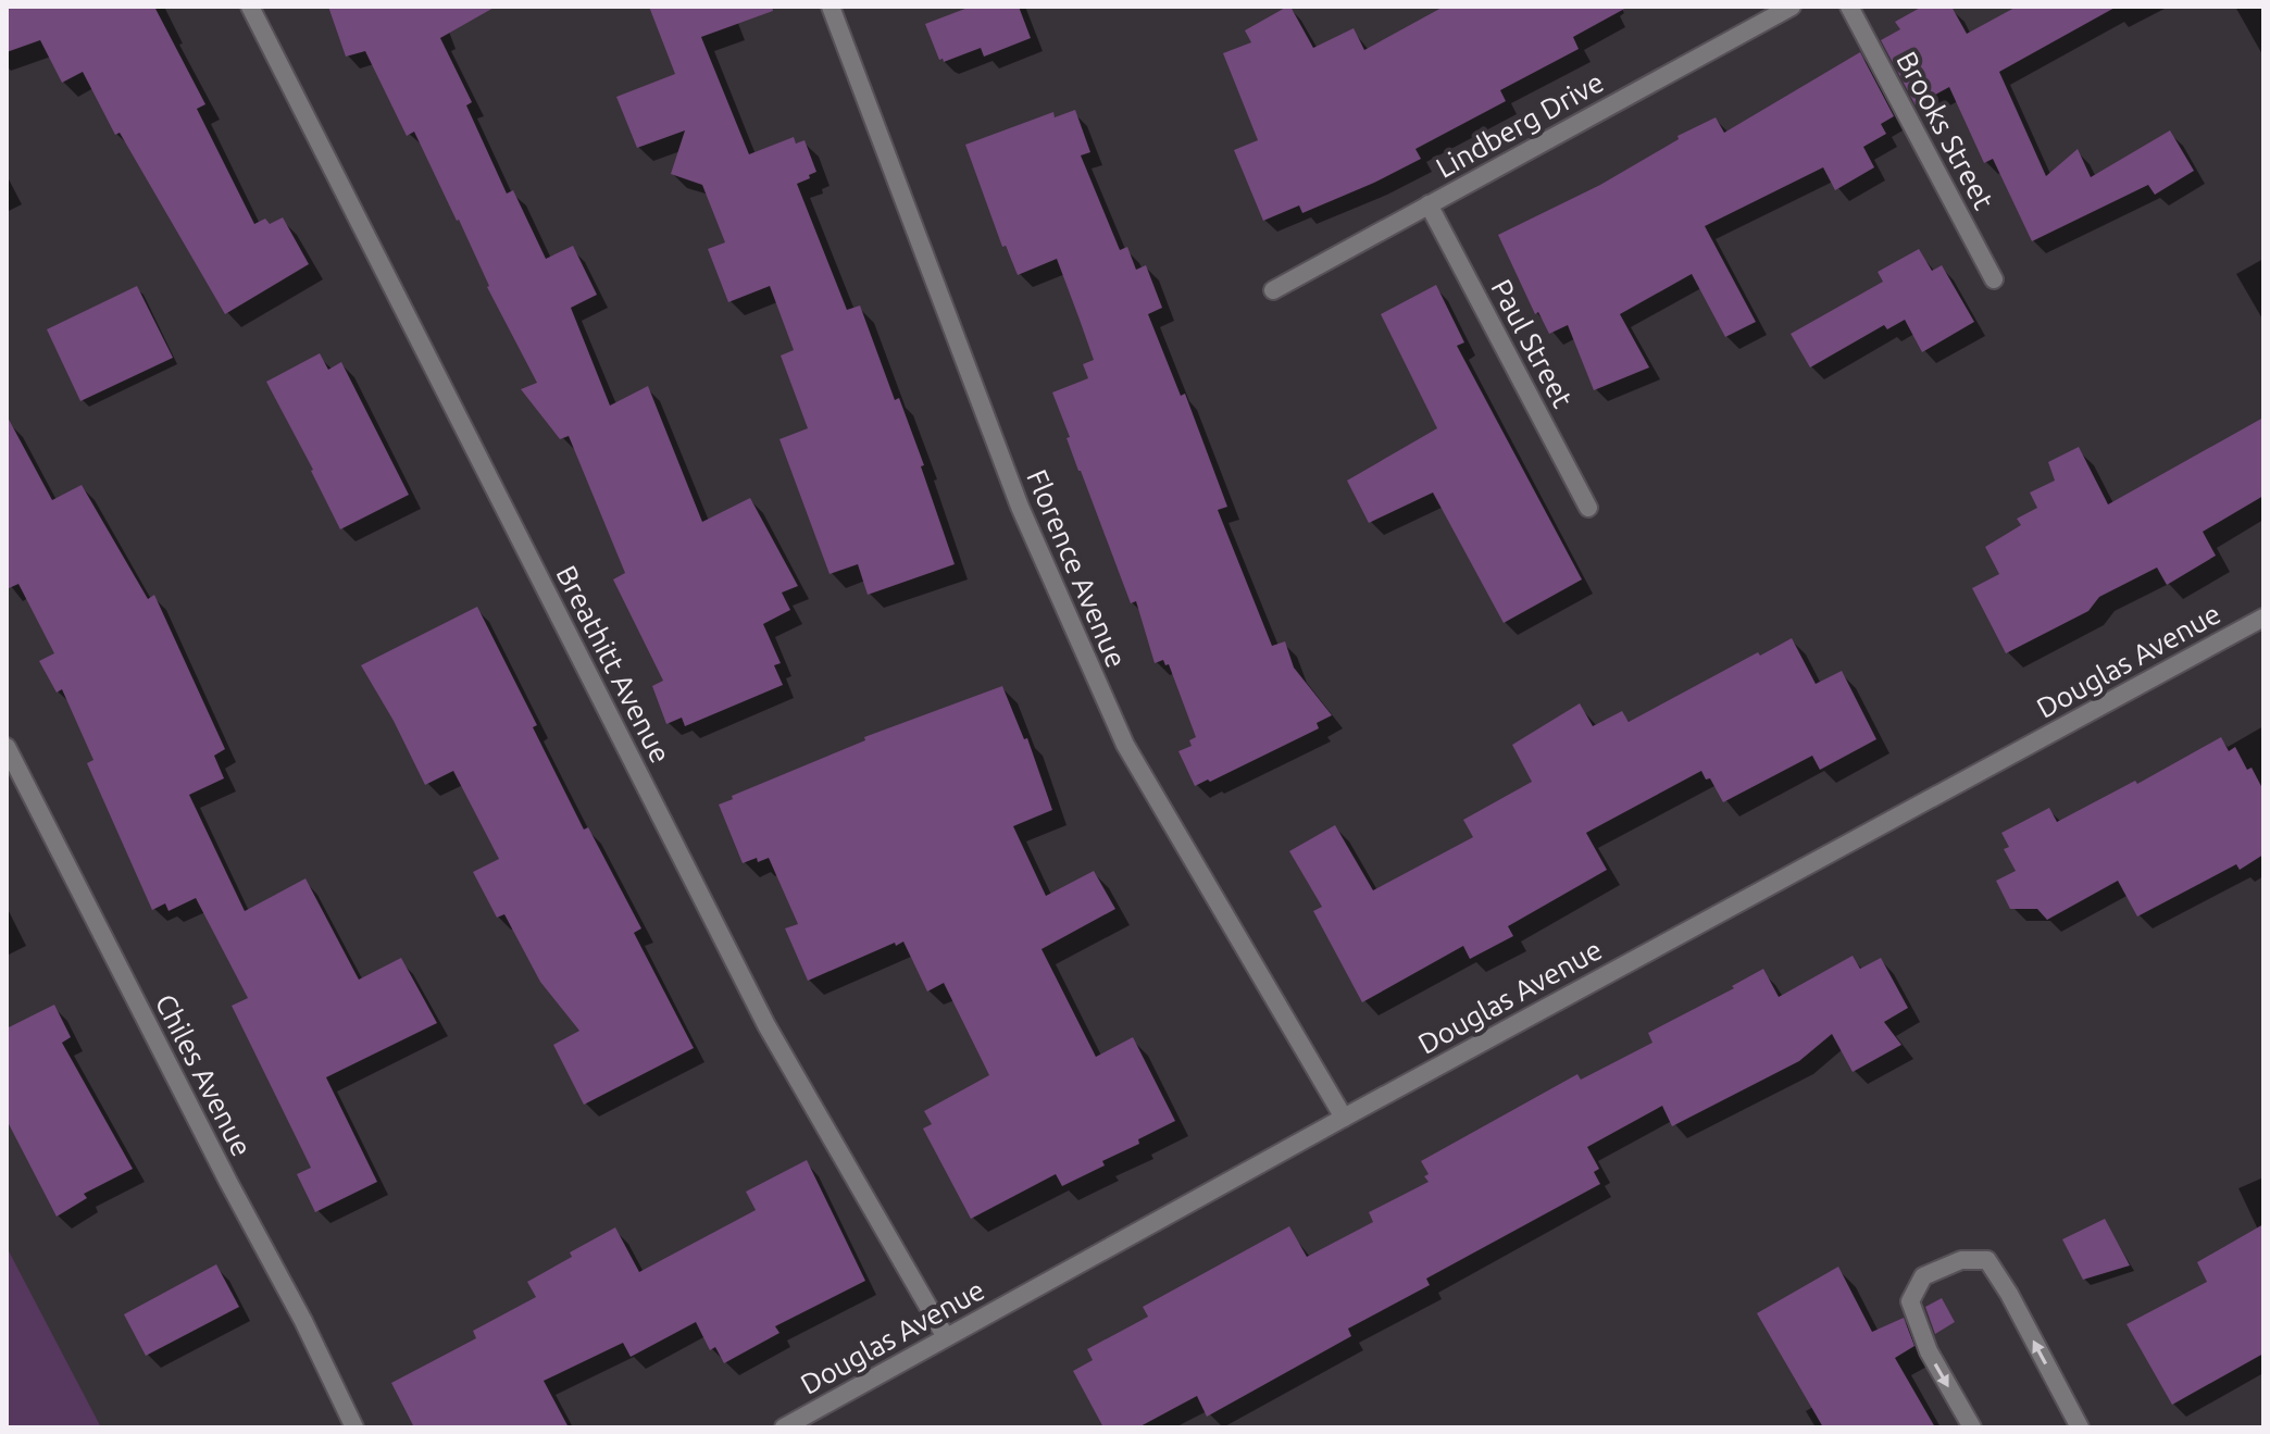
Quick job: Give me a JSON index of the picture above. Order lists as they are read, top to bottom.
{
  "streets": {
    "street": [
      "Lindberg Drive",
      "Brooks Street",
      "Paul Street",
      "Florence Avenue",
      "Douglas Avenue",
      "Breathitt Avenue",
      "Chiles Avenue"
    ]
  },
  "crossings": [
    ["Lindberg Drive", "Paul Street"],
    ["Florence Avenue", "Douglas Avenue"],
    ["Douglas Avenue", "Breathitt Avenue"]
  ]
}
